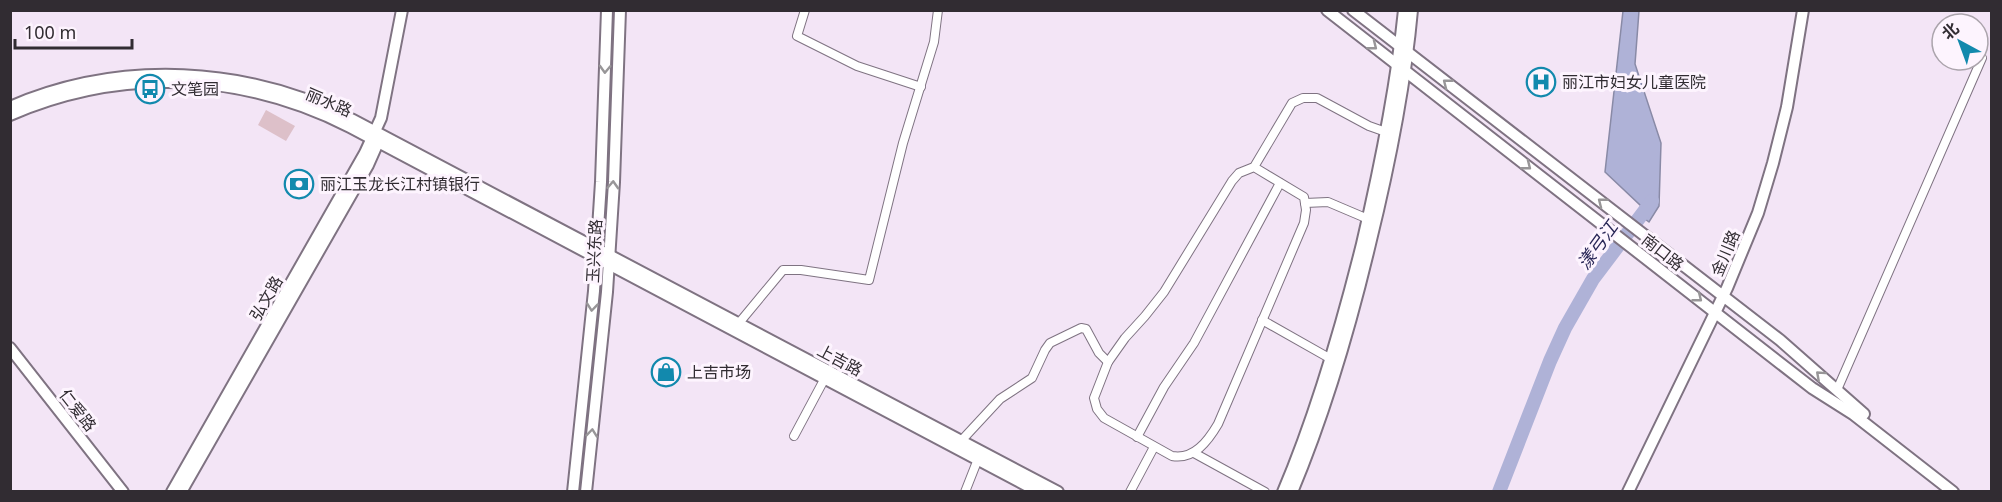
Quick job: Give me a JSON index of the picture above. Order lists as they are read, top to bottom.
{
  "streets": {
    "street": [
      "丽水路",
      "玉兴东路",
      "南口路",
      "金川路",
      "弘文路",
      "上吉路",
      "仁爱路"
    ]
  },
  "crossings": [
    ["丽水路", "玉兴东路"],
    ["丽水路", "弘文路"],
    ["丽水路", "上吉路"],
    ["玉兴东路", "上吉路"],
    ["南口路", "金川路"]
  ],
  "water": ["漾弓江"],
  "places": {
    "hospital": ["丽江市妇女儿童医院"],
    "bus stop": ["文笔园"],
    "bank": ["丽江玉龙长江村镇银行"],
    "shop": ["上吉市场"]
  },
  "scale_bar": "100 m",
  "north": "top left"
}
